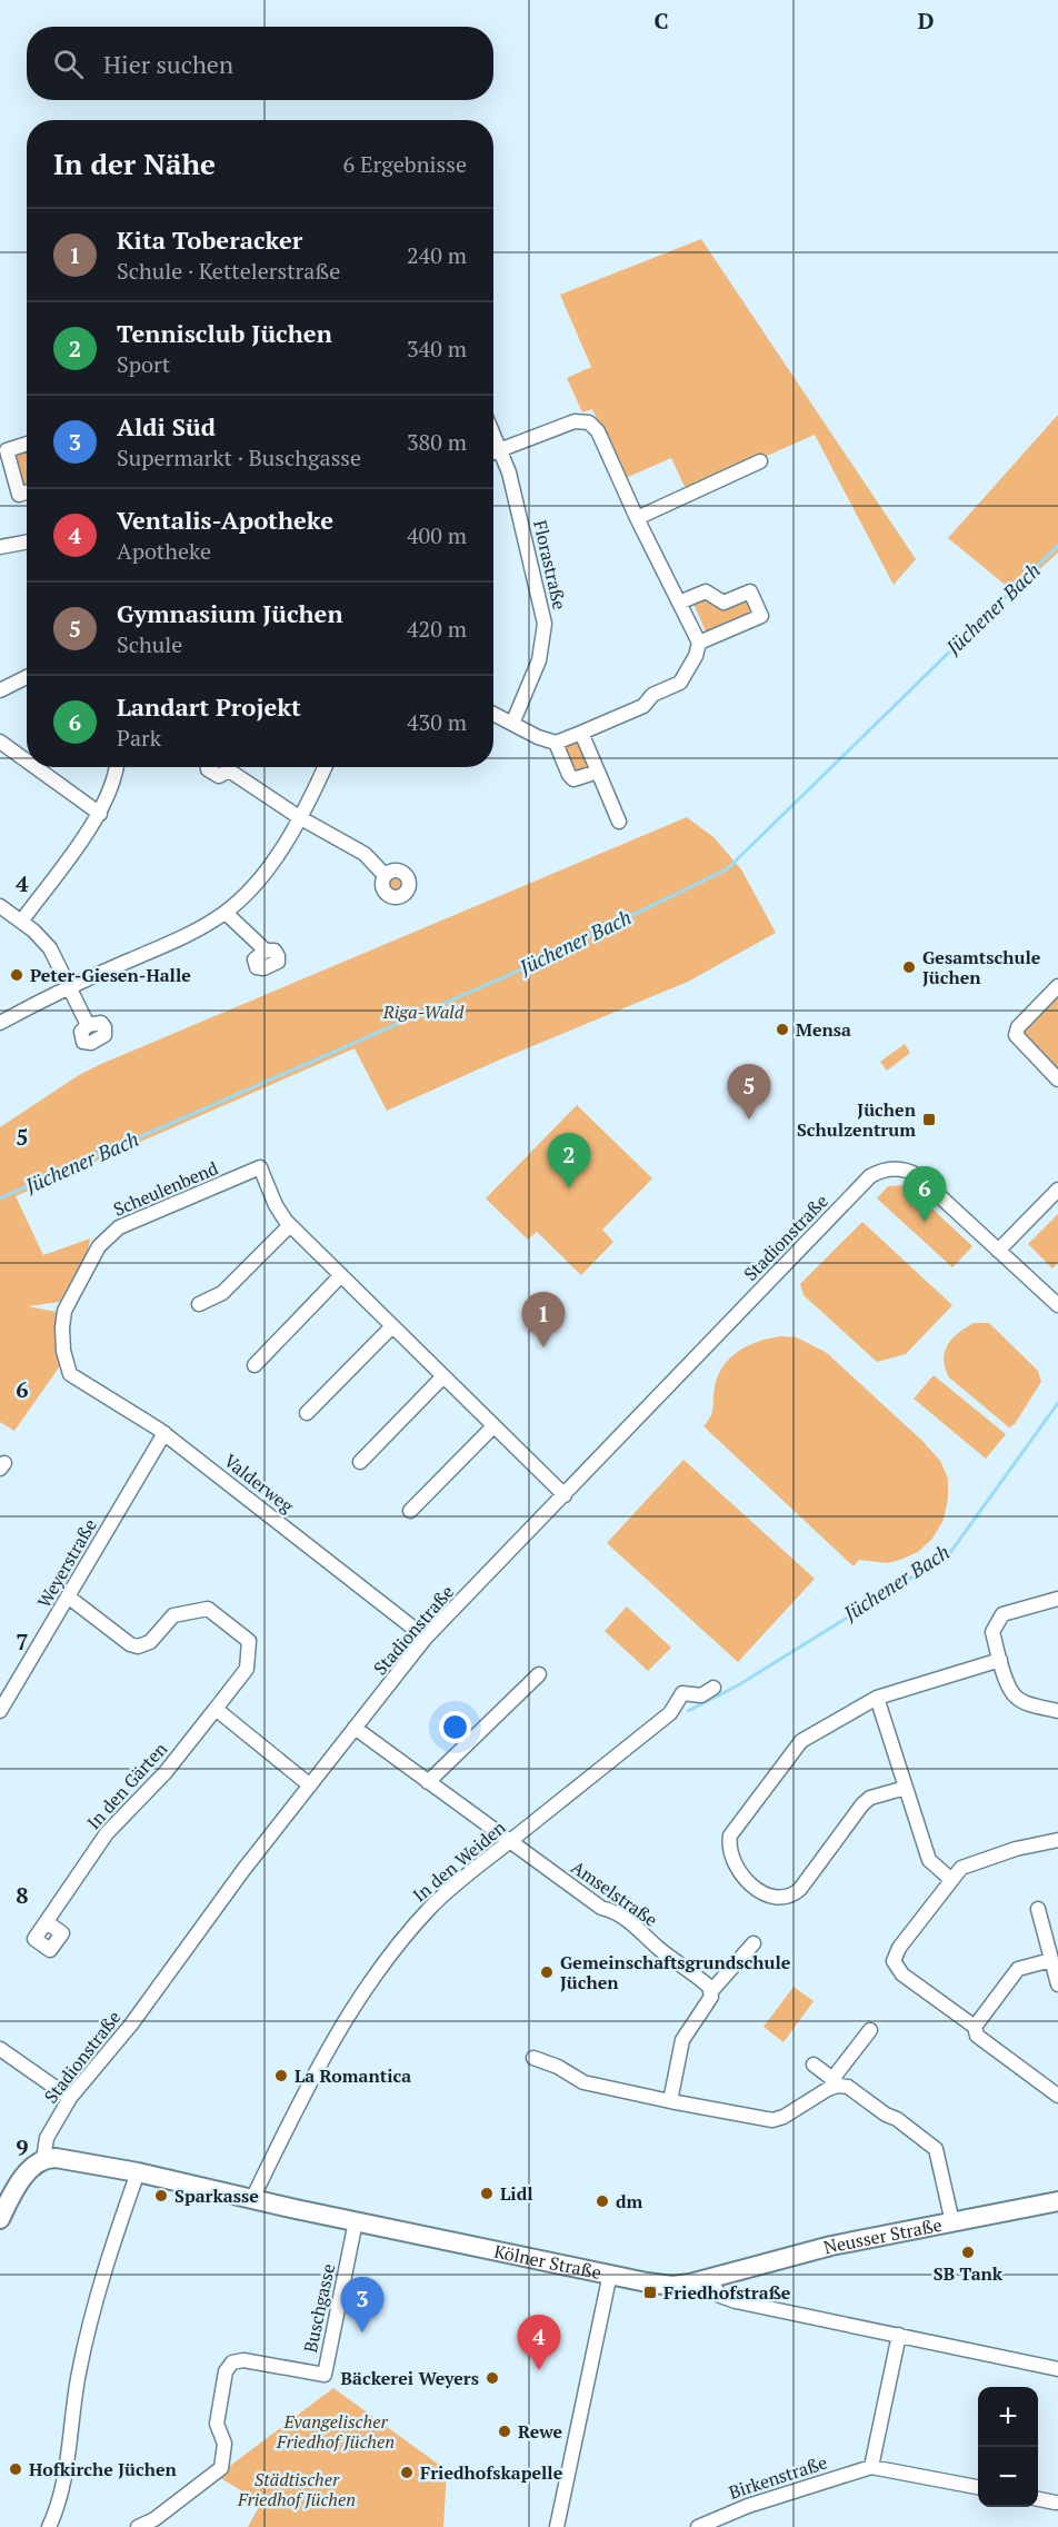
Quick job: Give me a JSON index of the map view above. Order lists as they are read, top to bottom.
{
  "streets": {
    "main road": ["Neusser Straße", "Kölner Straße"],
    "street": [
      "Florastraße",
      "Scheulenbend",
      "Stadionstraße",
      "Valderweg",
      "Weyerstraße",
      "In den Gärten",
      "In den Weiden",
      "Amselstraße",
      "Buschgasse",
      "Birkenstraße"
    ]
  },
  "crossings": [
    ["Scheulenbend", "Valderweg"],
    ["Stadionstraße", "Valderweg"],
    ["Stadionstraße", "Amselstraße"],
    ["Stadionstraße", "Kölner Straße"],
    ["Valderweg", "Weyerstraße"],
    ["Weyerstraße", "In den Gärten"],
    ["In den Weiden", "Amselstraße"],
    ["In den Weiden", "Kölner Straße"],
    ["Neusser Straße", "Kölner Straße"],
    ["Kölner Straße", "Buschgasse"]
  ],
  "water": ["Jüchener Bach"],
  "parks": ["Riga-Wald", "Evangelischer Friedhof Jüchen", "Städtischer Friedhof Jüchen"],
  "places": {
    "other": [
      "Gesamtschule Jüchen",
      "Peter-Giesen-Halle",
      "Mensa",
      "Gemeinschaftsgrundschule Jüchen",
      "La Romantica",
      "Lidl",
      "Sparkasse",
      "dm",
      "SB Tank",
      "Bäckerei Weyers",
      "Rewe",
      "Hofkirche Jüchen",
      "Friedhofskapelle"
    ],
    "transit": ["Jüchen Schulzentrum", "Friedhofstraße"]
  },
  "page": {
    "search": "Hier suchen",
    "heading": ["In der Nähe", "6 Ergebnisse"],
    "list": [
      {
        "mark": "1",
        "name": "Kita Toberacker",
        "note": "Schule · Kettelerstraße",
        "value": "240 m"
      },
      {
        "mark": "2",
        "name": "Tennisclub Jüchen",
        "note": "Sport",
        "value": "340 m"
      },
      {
        "mark": "3",
        "name": "Aldi Süd",
        "note": "Supermarkt · Buschgasse",
        "value": "380 m"
      },
      {
        "mark": "4",
        "name": "Ventalis-Apotheke",
        "note": "Apotheke",
        "value": "400 m"
      },
      {
        "mark": "5",
        "name": "Gymnasium Jüchen",
        "note": "Schule",
        "value": "420 m"
      },
      {
        "mark": "6",
        "name": "Landart Projekt",
        "note": "Park",
        "value": "430 m"
      }
    ],
    "pins": [
      "5",
      "2",
      "6",
      "1",
      "3",
      "4"
    ],
    "map_buttons": ["+", "−"]
  },
  "grid": {
    "columns": ["C", "D"],
    "rows": [
      "4",
      "5",
      "6",
      "7",
      "8",
      "9"
    ]
  }
}
